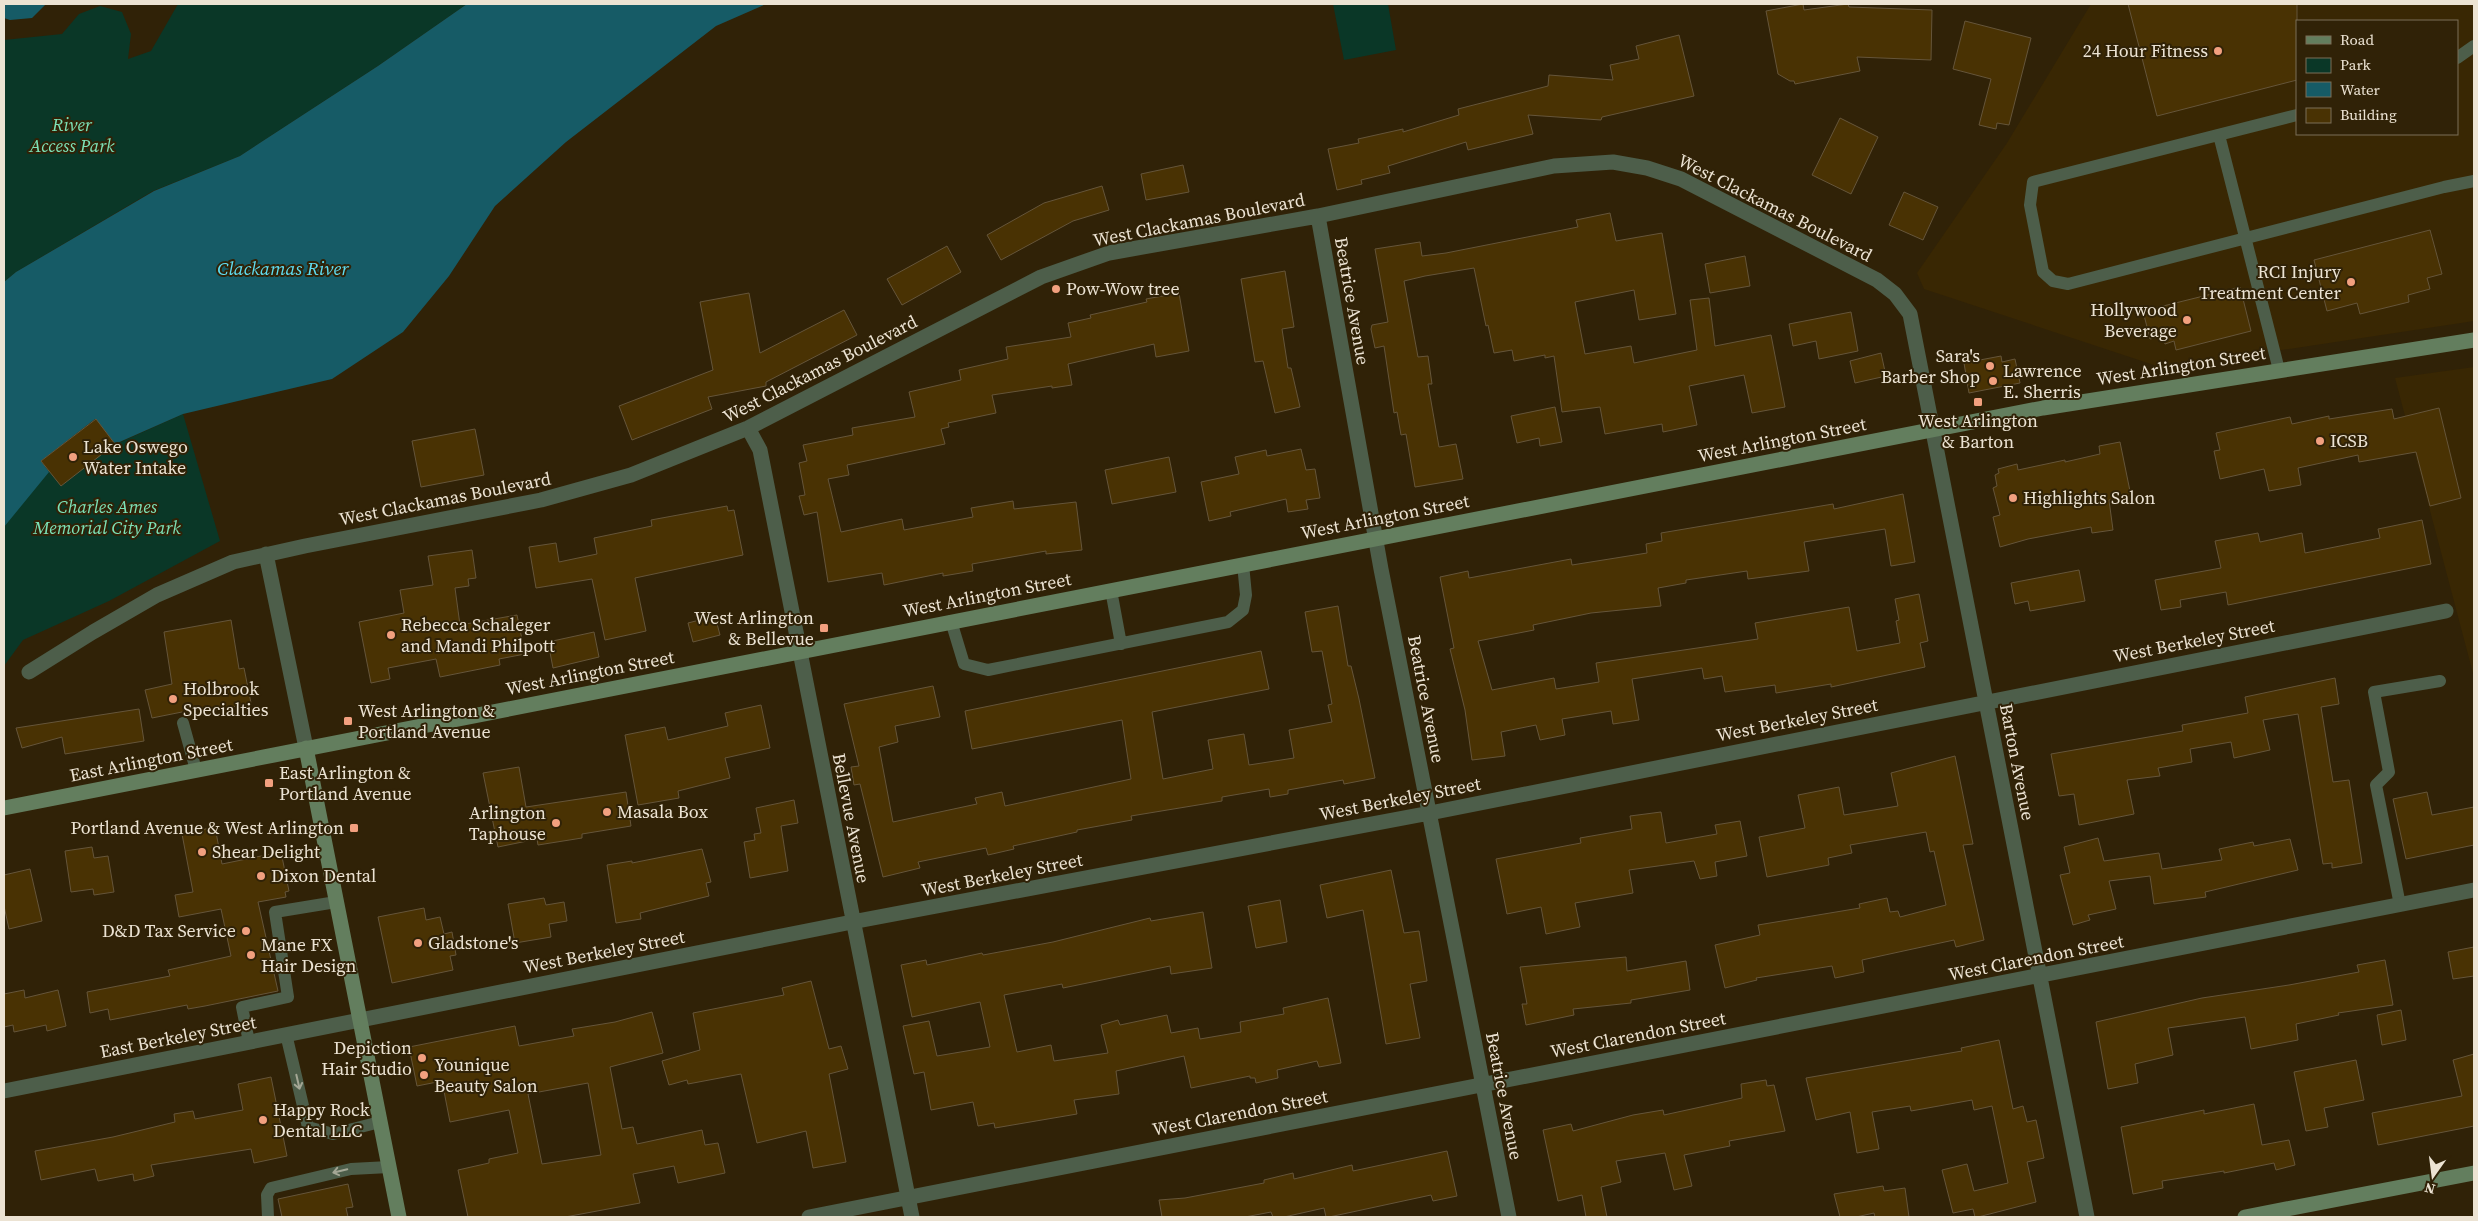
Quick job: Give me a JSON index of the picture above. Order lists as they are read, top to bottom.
{
  "streets": {
    "main road": ["West Arlington Street", "East Arlington Street"],
    "street": [
      "West Clackamas Boulevard",
      "Beatrice Avenue",
      "West Berkeley Street",
      "Barton Avenue",
      "Bellevue Avenue",
      "West Clarendon Street",
      "East Berkeley Street"
    ]
  },
  "crossings": [
    ["West Clackamas Boulevard", "Beatrice Avenue"],
    ["West Clackamas Boulevard", "Barton Avenue"],
    ["West Clackamas Boulevard", "Bellevue Avenue"],
    ["Beatrice Avenue", "West Arlington Street"],
    ["Beatrice Avenue", "West Berkeley Street"],
    ["Beatrice Avenue", "West Clarendon Street"],
    ["West Arlington Street", "East Arlington Street"],
    ["West Arlington Street", "Barton Avenue"],
    ["West Arlington Street", "Bellevue Avenue"],
    ["West Berkeley Street", "Barton Avenue"],
    ["West Berkeley Street", "Bellevue Avenue"],
    ["West Berkeley Street", "East Berkeley Street"],
    ["Barton Avenue", "West Clarendon Street"],
    ["Bellevue Avenue", "West Clarendon Street"]
  ],
  "water": ["Clackamas River"],
  "parks": ["River Access Park", "Charles Ames Memorial City Park"],
  "places": {
    "other": [
      "24 Hour Fitness",
      "RCI Injury Treatment Center",
      "Pow-Wow tree",
      "Hollywood Beverage",
      "Sara's Barber Shop",
      "Lawrence E. Sherris",
      "ICSB",
      "Lake Oswego Water Intake",
      "Highlights Salon",
      "Rebecca Schaleger and Mandi Philpott",
      "Holbrook Specialties",
      "Masala Box",
      "Arlington Taphouse",
      "Shear Delight",
      "Dixon Dental",
      "D&D Tax Service",
      "Gladstone's",
      "Mane FX Hair Design",
      "Depiction Hair Studio",
      "Younique Beauty Salon",
      "Happy Rock Dental LLC"
    ],
    "transit": [
      "West Arlington & Barton",
      "West Arlington & Bellevue",
      "West Arlington & Portland Avenue",
      "East Arlington & Portland Avenue",
      "Portland Avenue & West Arlington"
    ]
  },
  "legend": [
    "Road",
    "Park",
    "Water",
    "Building"
  ],
  "north": "bottom"
}
